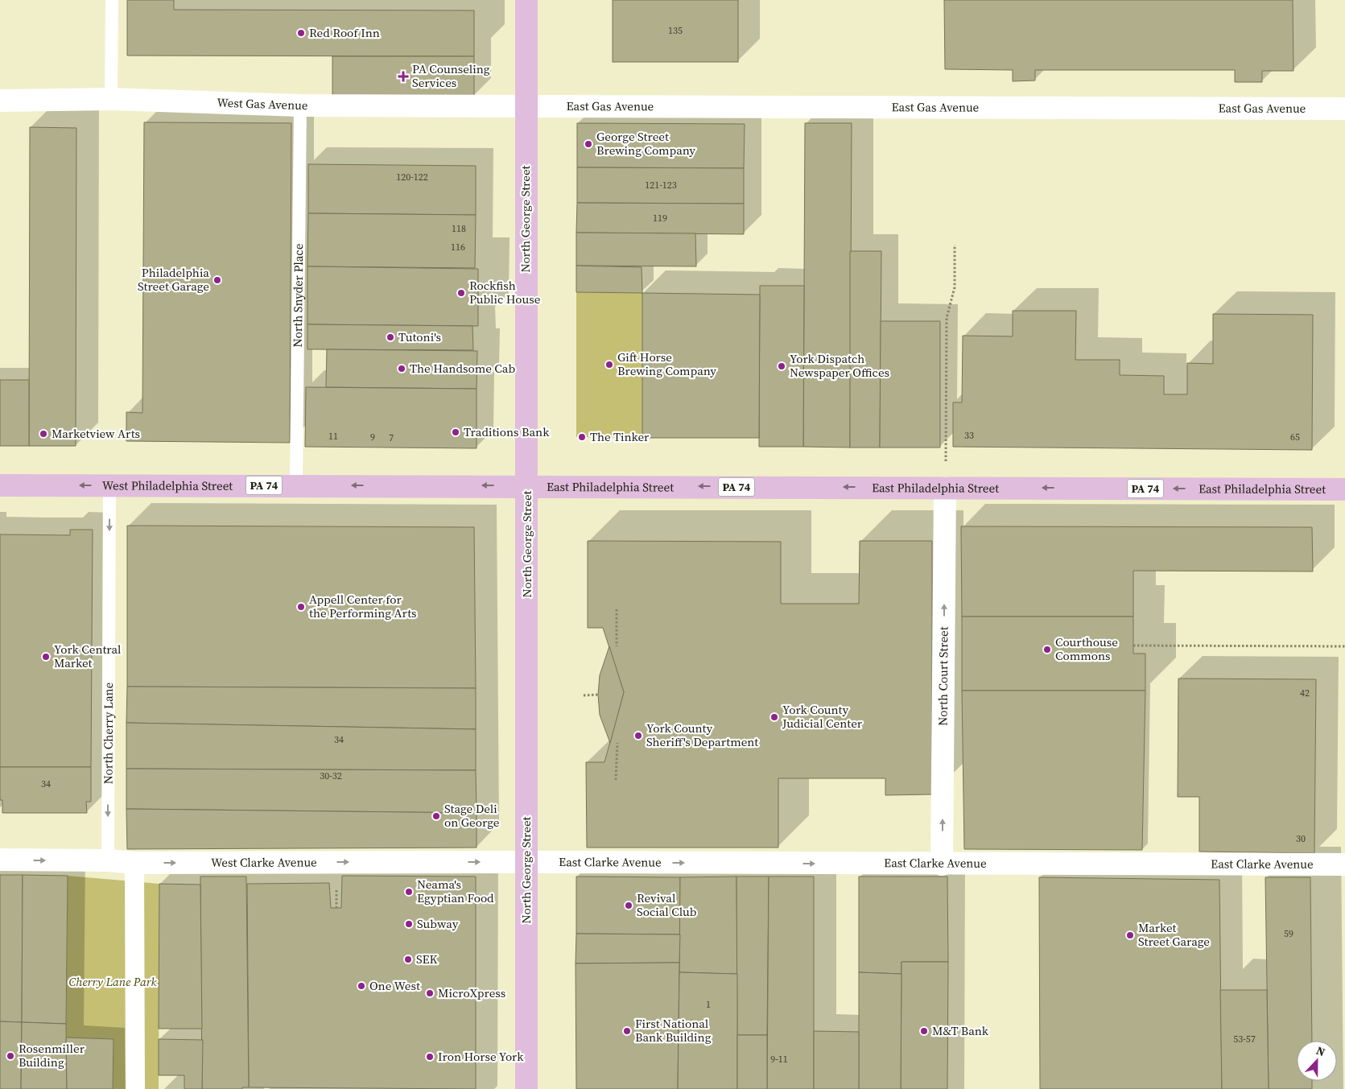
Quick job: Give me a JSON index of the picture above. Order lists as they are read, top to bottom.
{
  "streets": {
    "main road": [
      "North George Street",
      "West Philadelphia Street",
      "PA 74",
      "East Philadelphia Street"
    ],
    "street": [
      "West Gas Avenue",
      "East Gas Avenue",
      "North Court Street",
      "West Clarke Avenue",
      "East Clarke Avenue"
    ],
    "lane": ["North Snyder Place", "North Cherry Lane"]
  },
  "crossings": [
    ["West Gas Avenue", "East Gas Avenue"],
    ["West Gas Avenue", "North George Street"],
    ["West Gas Avenue", "North Snyder Place"],
    ["East Gas Avenue", "North George Street"],
    ["North George Street", "West Philadelphia Street"],
    ["North George Street", "East Philadelphia Street"],
    ["North George Street", "West Clarke Avenue"],
    ["North George Street", "East Clarke Avenue"],
    ["North Snyder Place", "West Philadelphia Street"],
    ["West Philadelphia Street", "East Philadelphia Street"],
    ["West Philadelphia Street", "North Cherry Lane"],
    ["East Philadelphia Street", "North Court Street"],
    ["North Court Street", "East Clarke Avenue"],
    ["North Cherry Lane", "West Clarke Avenue"],
    ["West Clarke Avenue", "East Clarke Avenue"]
  ],
  "one_way": [
    "West Philadelphia Street",
    "East Philadelphia Street",
    "North Court Street",
    "North Cherry Lane",
    "West Clarke Avenue",
    "East Clarke Avenue"
  ],
  "parks": ["Cherry Lane Park"],
  "places": {
    "other": [
      "Red Roof Inn",
      "George Street Brewing Company",
      "Philadelphia Street Garage",
      "Rockfish Public House",
      "Tutoni's",
      "Gift Horse Brewing Company",
      "York Dispatch Newspaper Offices",
      "The Handsome Cab",
      "Traditions Bank",
      "Marketview Arts",
      "The Tinker",
      "Appell Center for the Performing Arts",
      "Courthouse Commons",
      "York Central Market",
      "York County Judicial Center",
      "York County Sheriff's Department",
      "Stage Deli on George",
      "Neama's Egyptian Food",
      "Revival Social Club",
      "Subway",
      "Market Street Garage",
      "SEK",
      "One West",
      "MicroXpress",
      "First National Bank Building",
      "M&T Bank",
      "Rosenmiller Building",
      "Iron Horse York"
    ],
    "health": ["PA Counseling Services"]
  },
  "house_numbers": [
    "135",
    "120-122",
    "121-123",
    "119",
    "118",
    "116",
    "33",
    "11",
    "9",
    "65",
    "7",
    "42",
    "34",
    "30-32",
    "34",
    "30",
    "59",
    "1",
    "53-57",
    "9-11"
  ],
  "north": "top"
}
